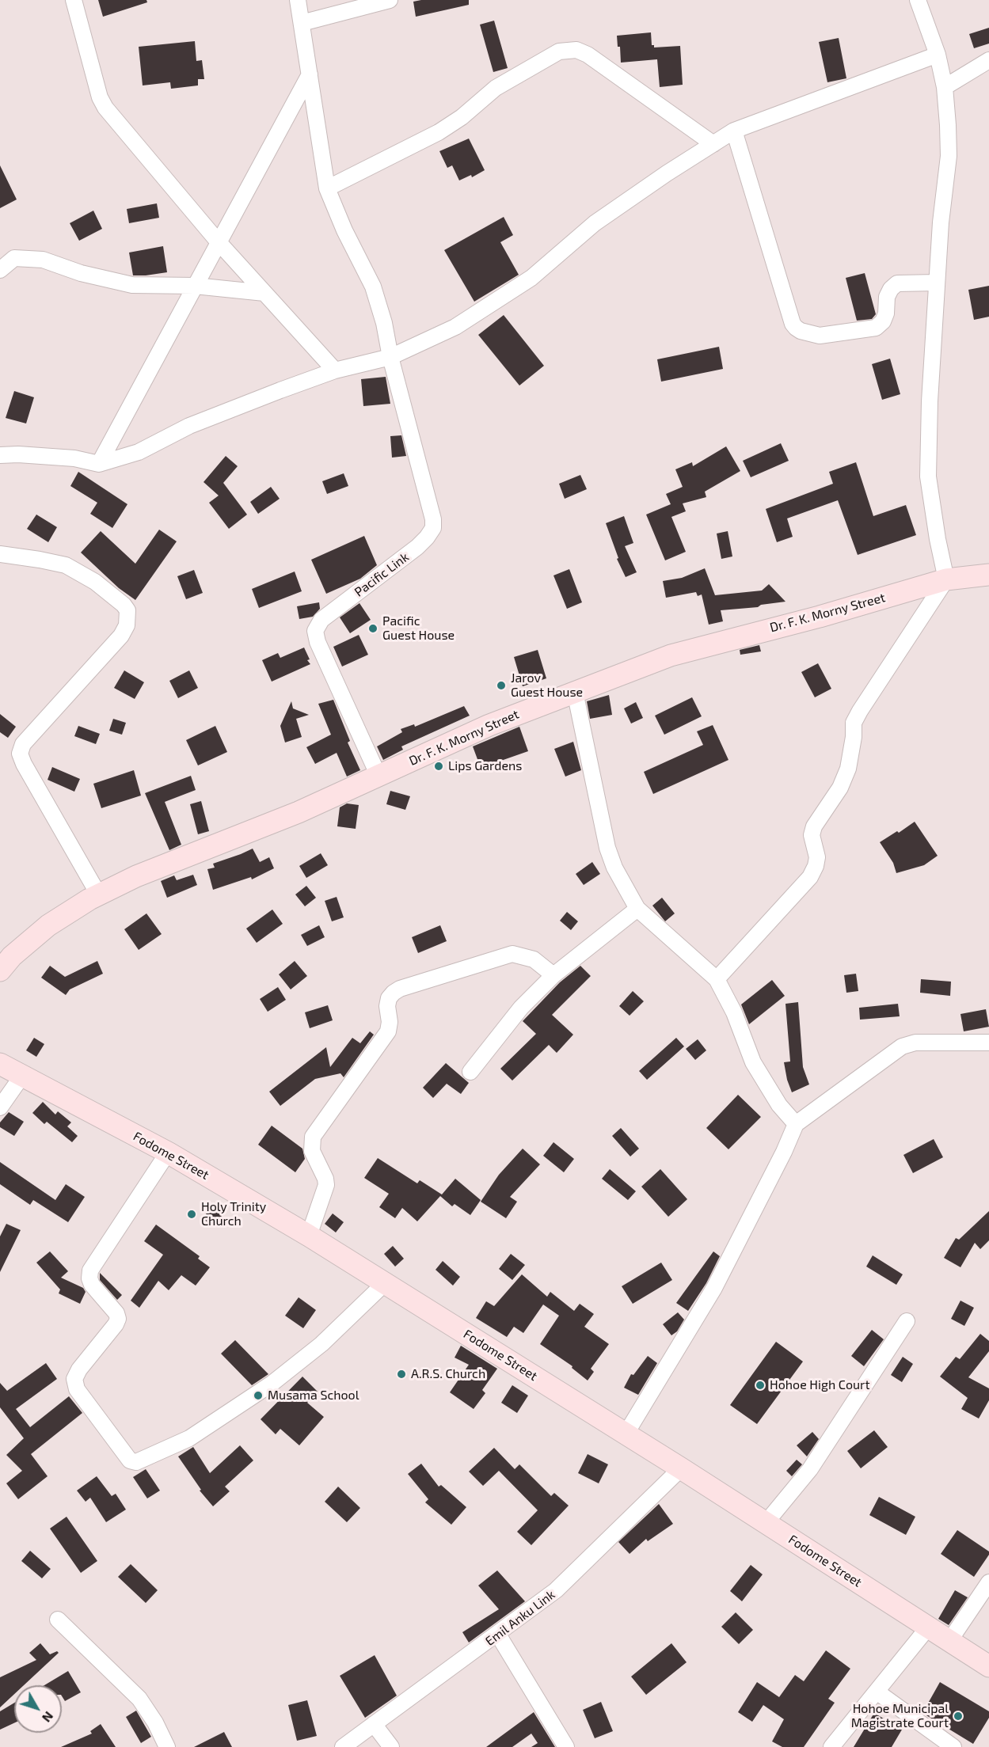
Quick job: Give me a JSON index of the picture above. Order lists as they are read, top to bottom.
{
  "streets": {
    "street": [
      "Pacific Link",
      "Dr. F. K. Morny Street",
      "Fodome Street",
      "Emil Anku Link"
    ]
  },
  "crossings": [
    ["Pacific Link", "Dr. F. K. Morny Street"],
    ["Fodome Street", "Emil Anku Link"]
  ],
  "places": [
    "Pacific Guest House",
    "Jarov Guest House",
    "Lips Gardens",
    "Holy Trinity Church",
    "A.R.S. Church",
    "Hohoe High Court",
    "Musama School",
    "Hohoe Municipal Magistrate Court"
  ],
  "north": "bottom right"
}
